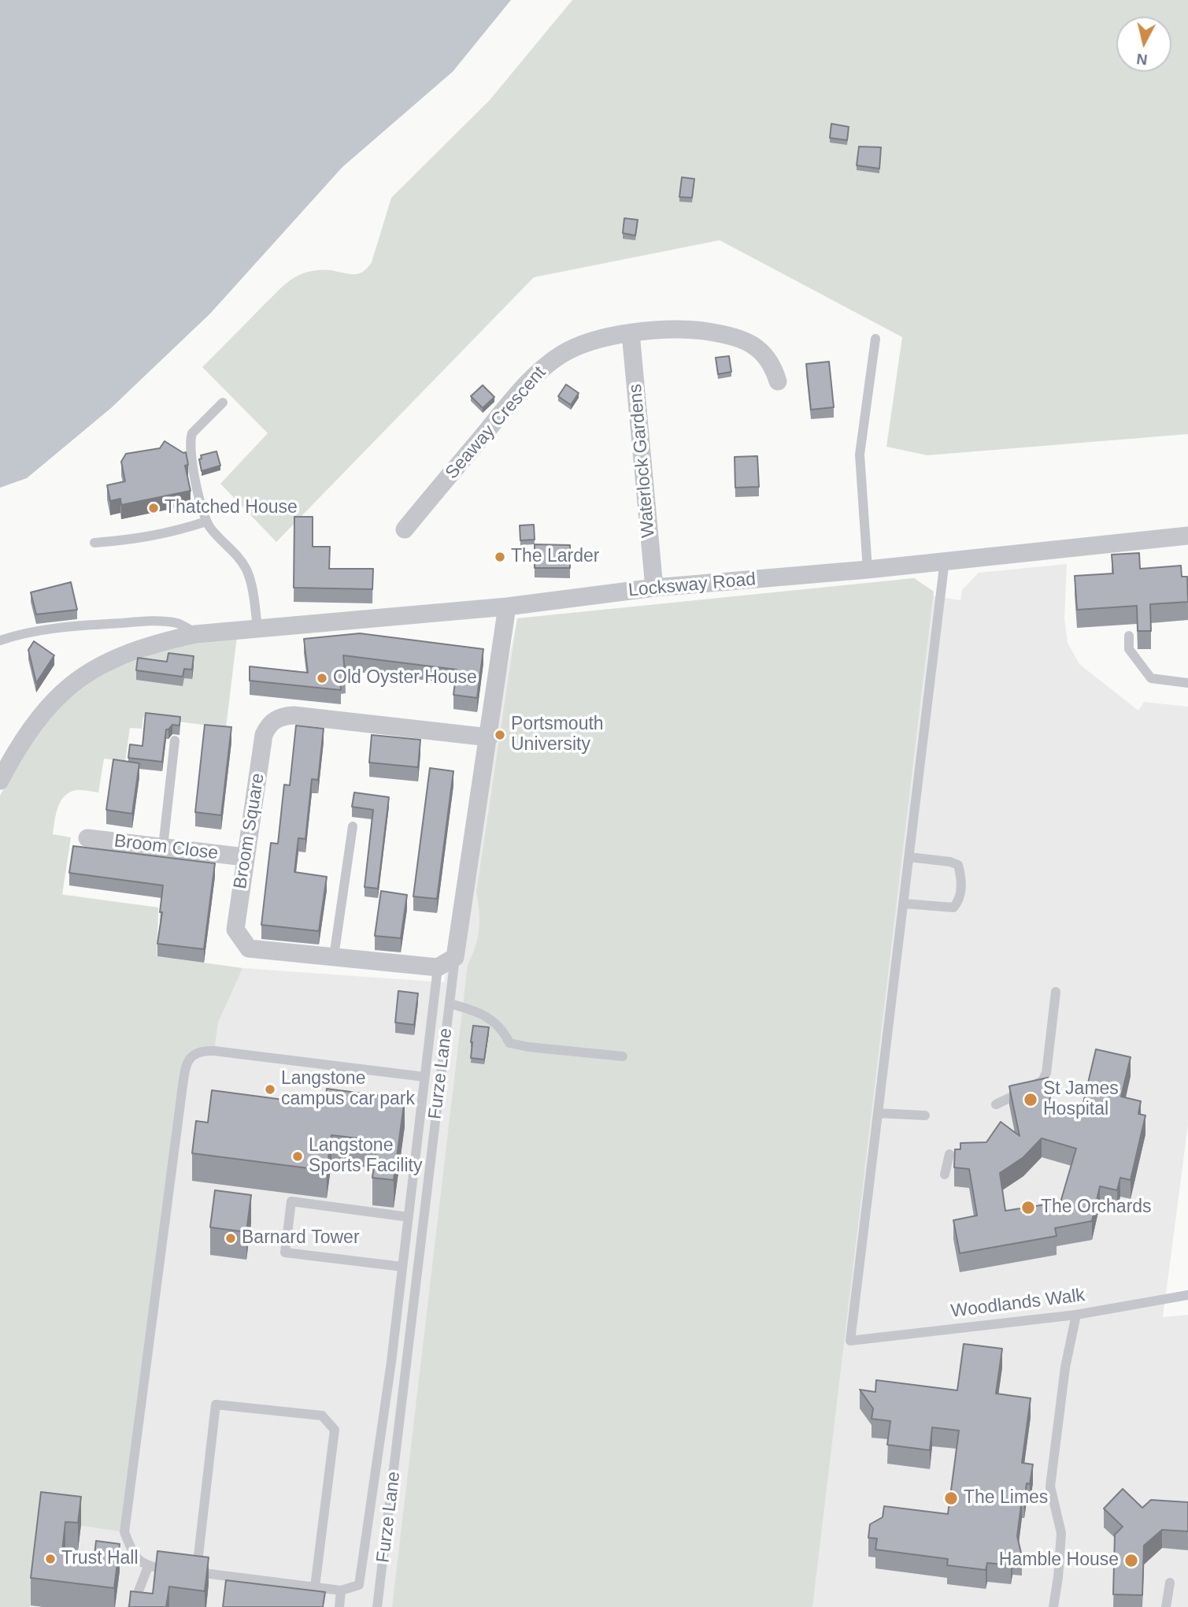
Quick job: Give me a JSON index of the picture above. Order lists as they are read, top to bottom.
{
  "streets": {
    "street": [
      "Seaway Crescent",
      "Waterlock Gardens",
      "Locksway Road",
      "Broom Square",
      "Broom Close",
      "Furze Lane"
    ],
    "lane": ["Woodlands Walk"]
  },
  "crossings": [
    ["Seaway Crescent", "Waterlock Gardens"],
    ["Waterlock Gardens", "Locksway Road"],
    ["Locksway Road", "Furze Lane"],
    ["Broom Square", "Broom Close"],
    ["Broom Square", "Furze Lane"]
  ],
  "places": [
    "Thatched House",
    "The Larder",
    "Old Oyster House",
    "Portsmouth University",
    "Langstone campus car park",
    "St James Hospital",
    "Langstone Sports Facility",
    "The Orchards",
    "Barnard Tower",
    "The Limes",
    "Trust Hall",
    "Hamble House"
  ],
  "north": "bottom"
}
